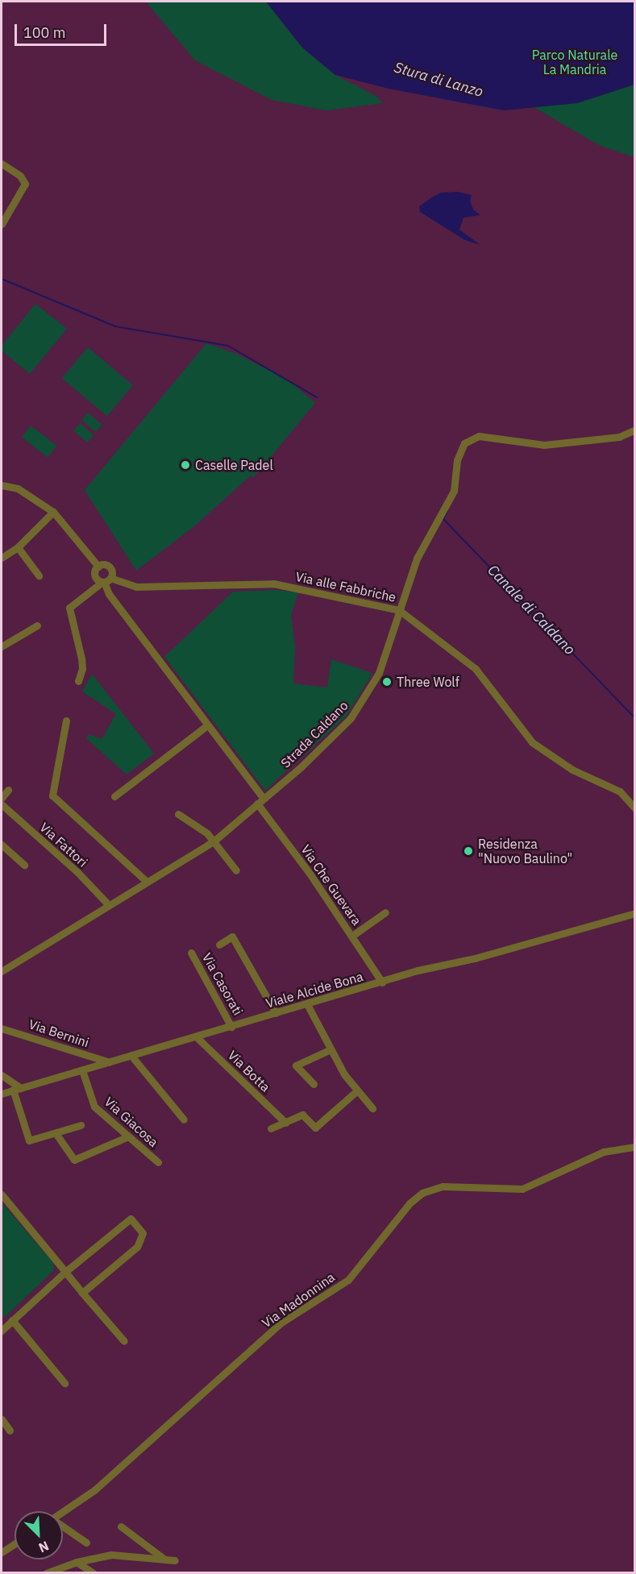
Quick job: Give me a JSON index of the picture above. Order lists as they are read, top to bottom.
{
  "streets": {
    "street": [
      "Via alle Fabbriche",
      "Strada Caldano",
      "Via Fattori",
      "Via Che Guevara",
      "Via Casorati",
      "Viale Alcide Bona",
      "Via Bernini",
      "Via Botta",
      "Via Giacosa",
      "Via Madonnina"
    ]
  },
  "crossings": [
    ["Via alle Fabbriche", "Strada Caldano"],
    ["Via alle Fabbriche", "Via Che Guevara"],
    ["Strada Caldano", "Via Fattori"],
    ["Strada Caldano", "Via Che Guevara"],
    ["Via Che Guevara", "Viale Alcide Bona"],
    ["Via Casorati", "Viale Alcide Bona"],
    ["Viale Alcide Bona", "Via Bernini"],
    ["Viale Alcide Bona", "Via Botta"],
    ["Viale Alcide Bona", "Via Giacosa"]
  ],
  "water": ["Stura di Lanzo", "Canale di Caldano"],
  "parks": ["Parco Naturale La Mandria"],
  "places": ["Caselle Padel", "Three Wolf", "Residenza \"Nuovo Baulino\""],
  "scale_bar": "100 m",
  "north": "bottom right"
}
